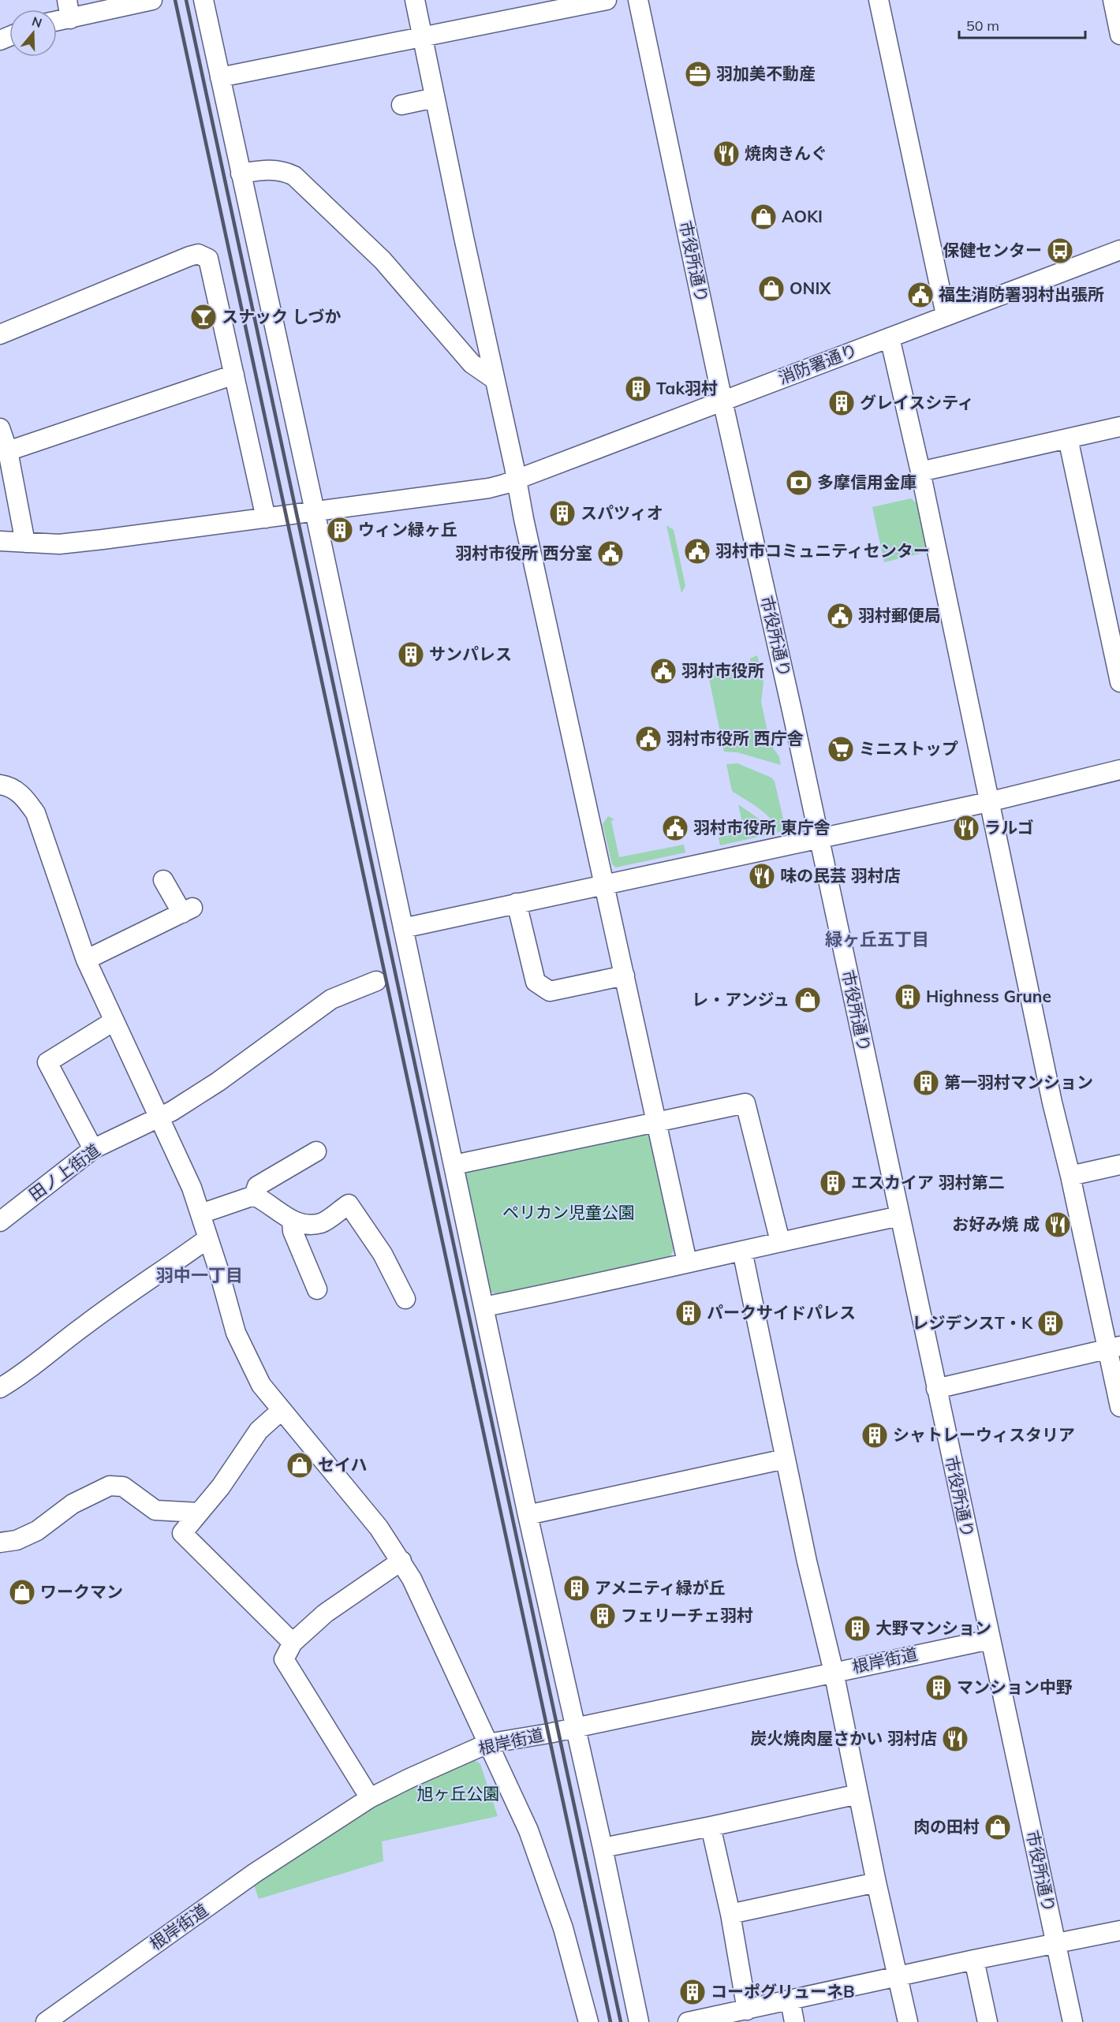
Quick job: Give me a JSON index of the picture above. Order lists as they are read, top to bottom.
{
  "streets": {
    "street": [
      "市役所通り",
      "消防署通り",
      "田ノ上街道",
      "根岸街道"
    ]
  },
  "crossings": [
    ["市役所通り", "消防署通り"],
    ["市役所通り", "根岸街道"]
  ],
  "districts": ["緑ヶ丘五丁目", "羽中一丁目"],
  "parks": ["ペリカン児童公園", "旭ヶ丘公園"],
  "places": {
    "office": ["羽加美不動産"],
    "restaurant": [
      "焼肉きんぐ",
      "ラルゴ",
      "味の民芸 羽村店",
      "お好み焼 成",
      "炭火焼肉屋さかい 羽村店"
    ],
    "shop": [
      "AOKI",
      "ONIX",
      "レ・アンジュ",
      "セイハ",
      "ワークマン",
      "肉の田村"
    ],
    "bus stop": ["保健センター"],
    "public building": [
      "福生消防署羽村出張所",
      "羽村市コミュニティセンター",
      "羽村市役所 西分室",
      "羽村郵便局",
      "羽村市役所",
      "羽村市役所 西庁舎",
      "羽村市役所 東庁舎"
    ],
    "bar": ["スナック しづか"],
    "building": [
      "Tak羽村",
      "グレイスシティ",
      "スパツィオ",
      "ウィン緑ヶ丘",
      "サンパレス",
      "Highness Grune",
      "第一羽村マンション",
      "エスカイア 羽村第二",
      "パークサイドパレス",
      "レジデンスT・K",
      "シャトレーウィスタリア",
      "アメニティ緑が丘",
      "フェリーチェ羽村",
      "大野マンション",
      "マンション中野",
      "コーポグリューネB"
    ],
    "bank": ["多摩信用金庫"],
    "supermarket": ["ミニストップ"]
  },
  "scale_bar": "50 m",
  "north": "top"
}
